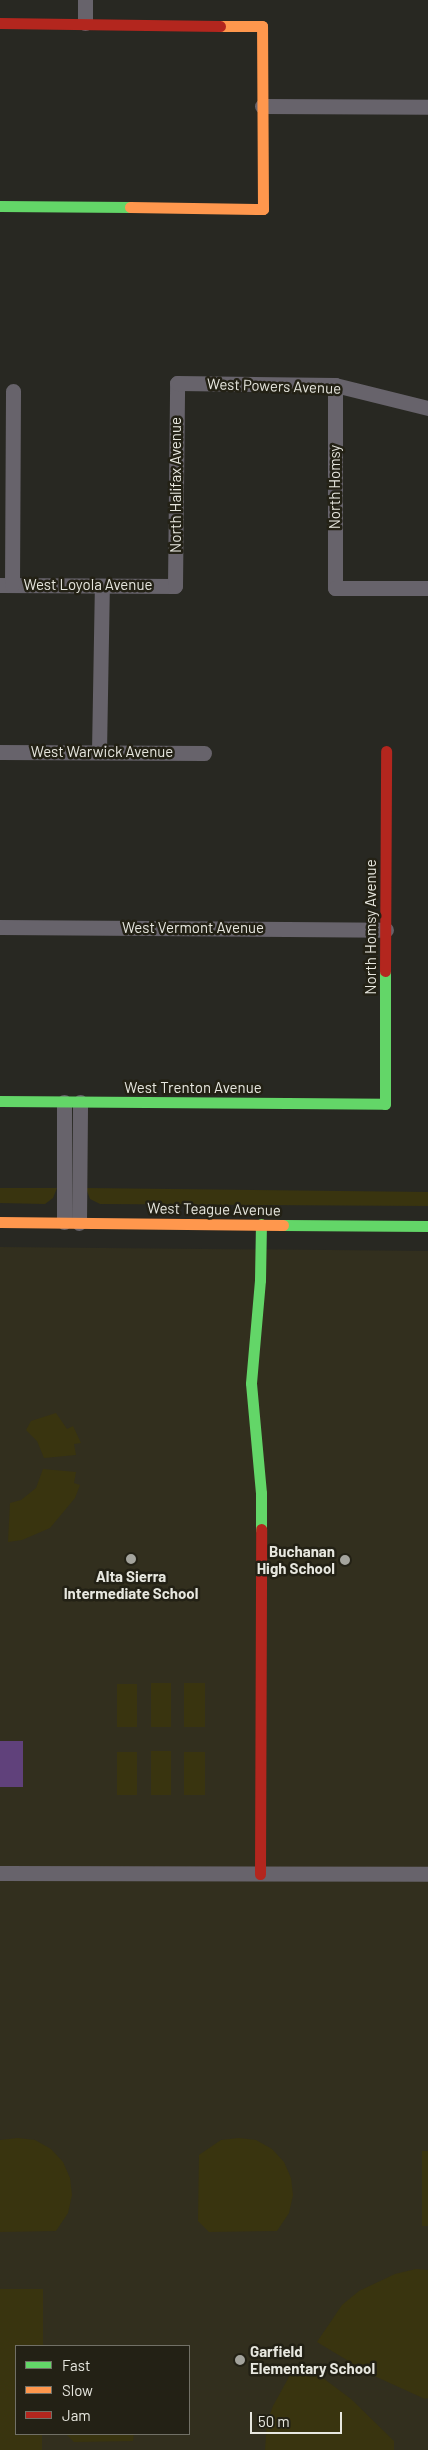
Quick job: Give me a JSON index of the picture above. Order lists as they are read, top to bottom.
{
  "streets": {
    "street": [
      "West Powers Avenue",
      "North Halifax Avenue",
      "North Homsy",
      "West Loyola Avenue",
      "West Warwick Avenue",
      "North Homsy Avenue",
      "West Vermont Avenue",
      "West Trenton Avenue",
      "West Teague Avenue"
    ]
  },
  "crossings": [
    ["West Powers Avenue", "North Halifax Avenue"],
    ["West Powers Avenue", "North Homsy"],
    ["North Halifax Avenue", "West Loyola Avenue"],
    ["North Homsy Avenue", "West Vermont Avenue"],
    ["North Homsy Avenue", "West Trenton Avenue"]
  ],
  "places": ["Alta Sierra Intermediate School", "Buchanan High School", "Garfield Elementary School"],
  "legend": ["Fast", "Slow", "Jam"],
  "scale_bar": "50 m"
}
